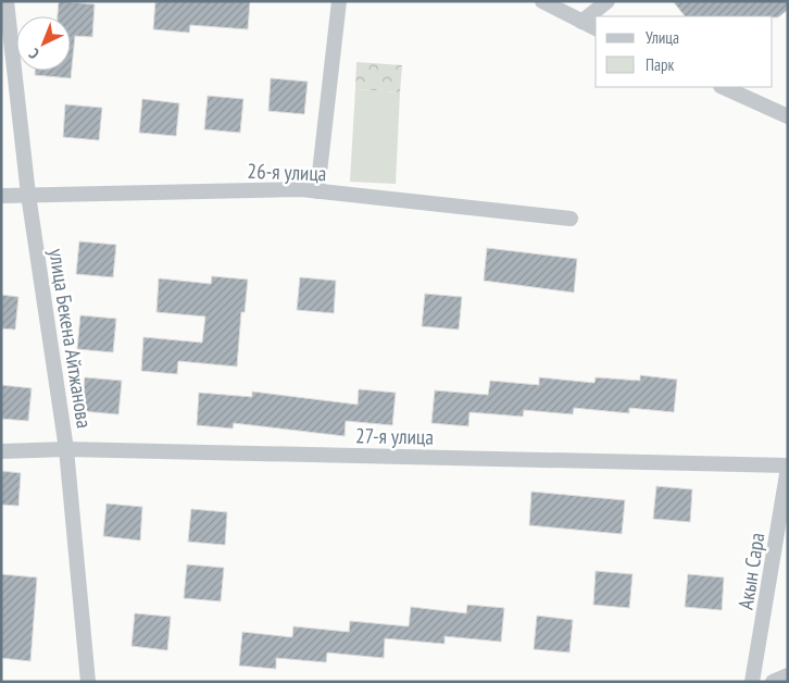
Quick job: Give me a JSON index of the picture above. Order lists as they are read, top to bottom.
{
  "streets": {
    "street": [
      "26-я улица",
      "улица Бекена Айтжанова",
      "27-я улица",
      "Акын Сара"
    ]
  },
  "crossings": [
    ["26-я улица", "улица Бекена Айтжанова"],
    ["улица Бекена Айтжанова", "27-я улица"],
    ["27-я улица", "Акын Сара"]
  ],
  "legend": ["Улица", "Парк"],
  "north": "bottom left"
}
